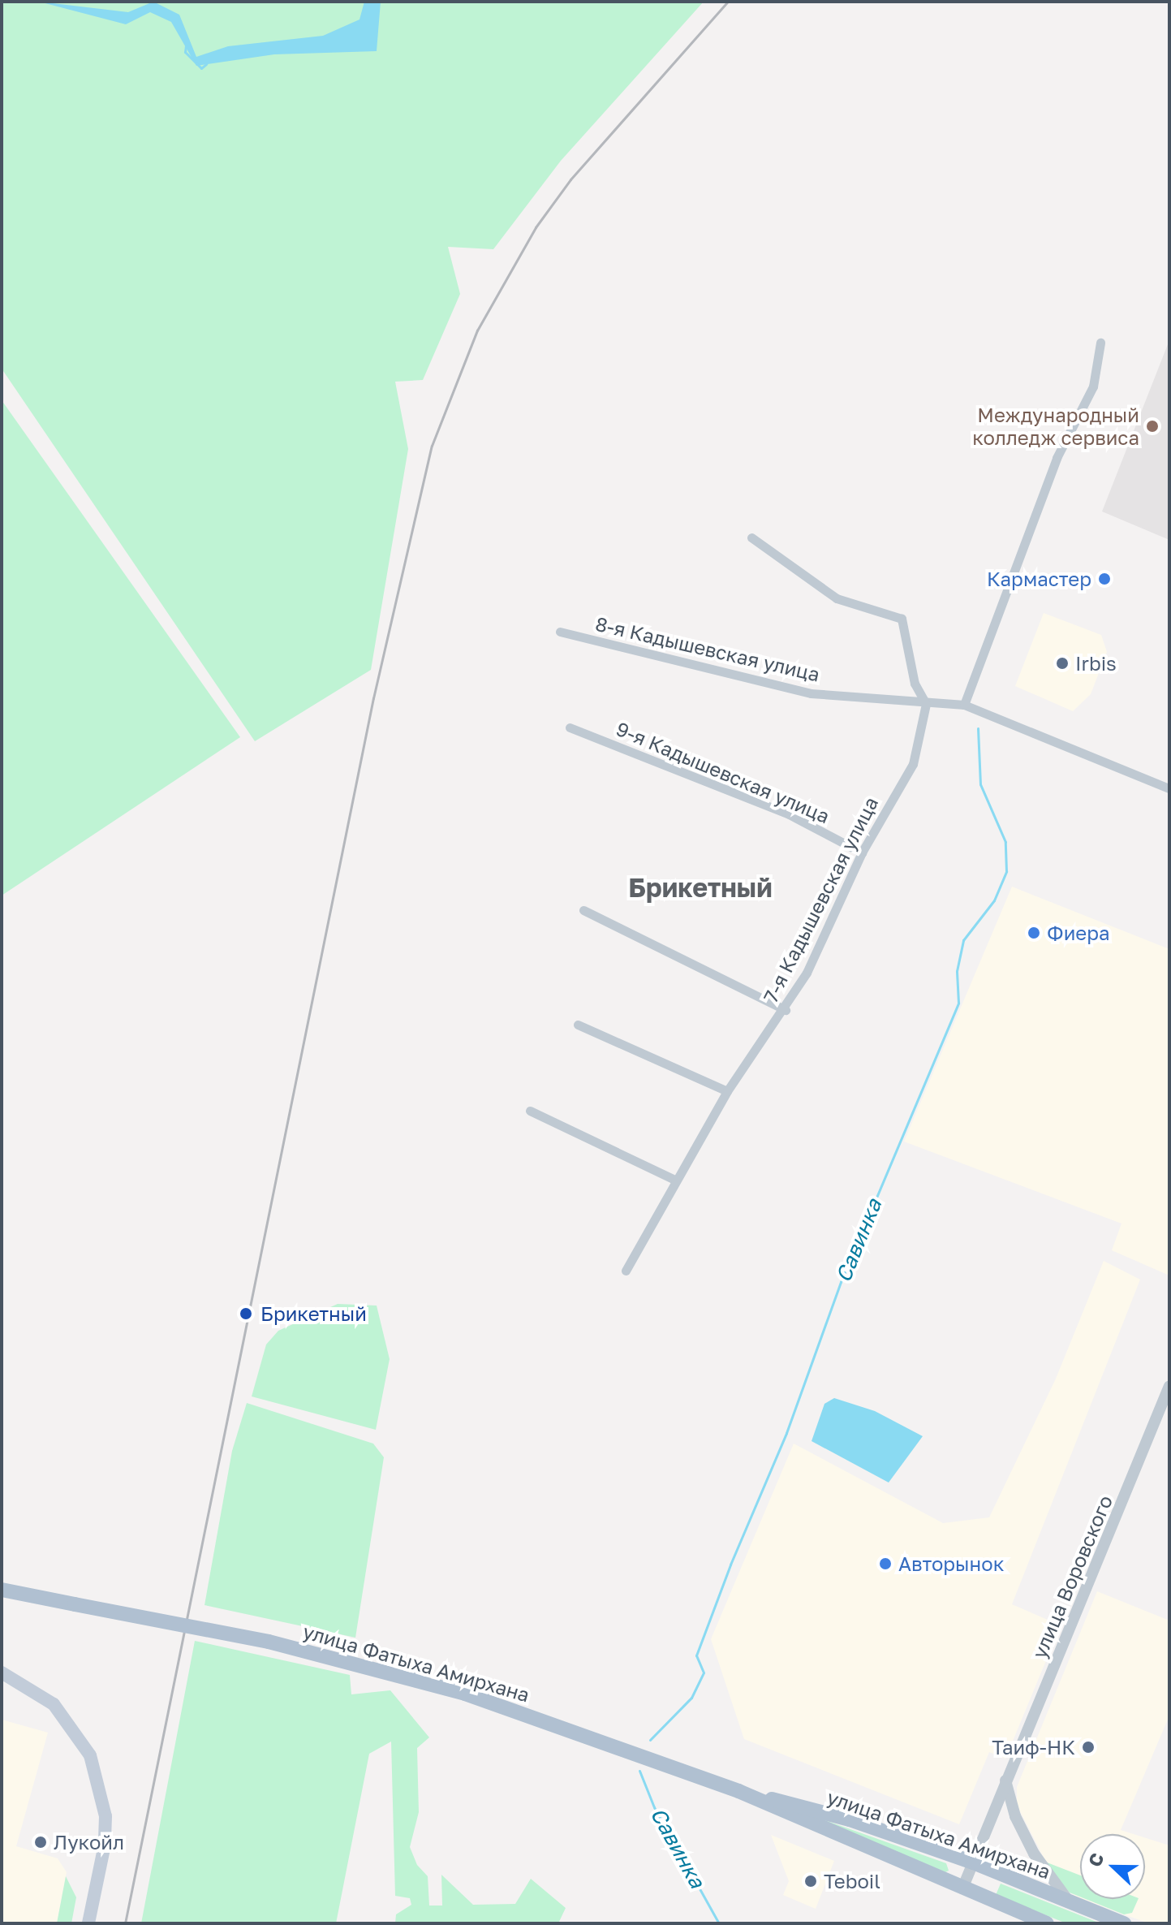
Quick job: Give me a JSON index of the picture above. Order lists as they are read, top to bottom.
{
  "streets": {
    "main road": ["улица Фатыха Амирхана"],
    "street": [
      "8-я Кадышевская улица",
      "9-я Кадышевская улица",
      "7-я Кадышевская улица",
      "улица Воровского"
    ]
  },
  "crossings": [
    ["8-я Кадышевская улица", "7-я Кадышевская улица"],
    ["9-я Кадышевская улица", "7-я Кадышевская улица"],
    ["улица Воровского", "улица Фатыха Амирхана"]
  ],
  "districts": ["Брикетный"],
  "water": ["Савинка"],
  "places": [
    "Международный колледж сервиса",
    "Кармастер",
    "Irbis",
    "Фиера",
    "Брикетный",
    "Авторынок",
    "Таиф-НК",
    "Лукойл",
    "Teboil"
  ],
  "north": "left"
}
